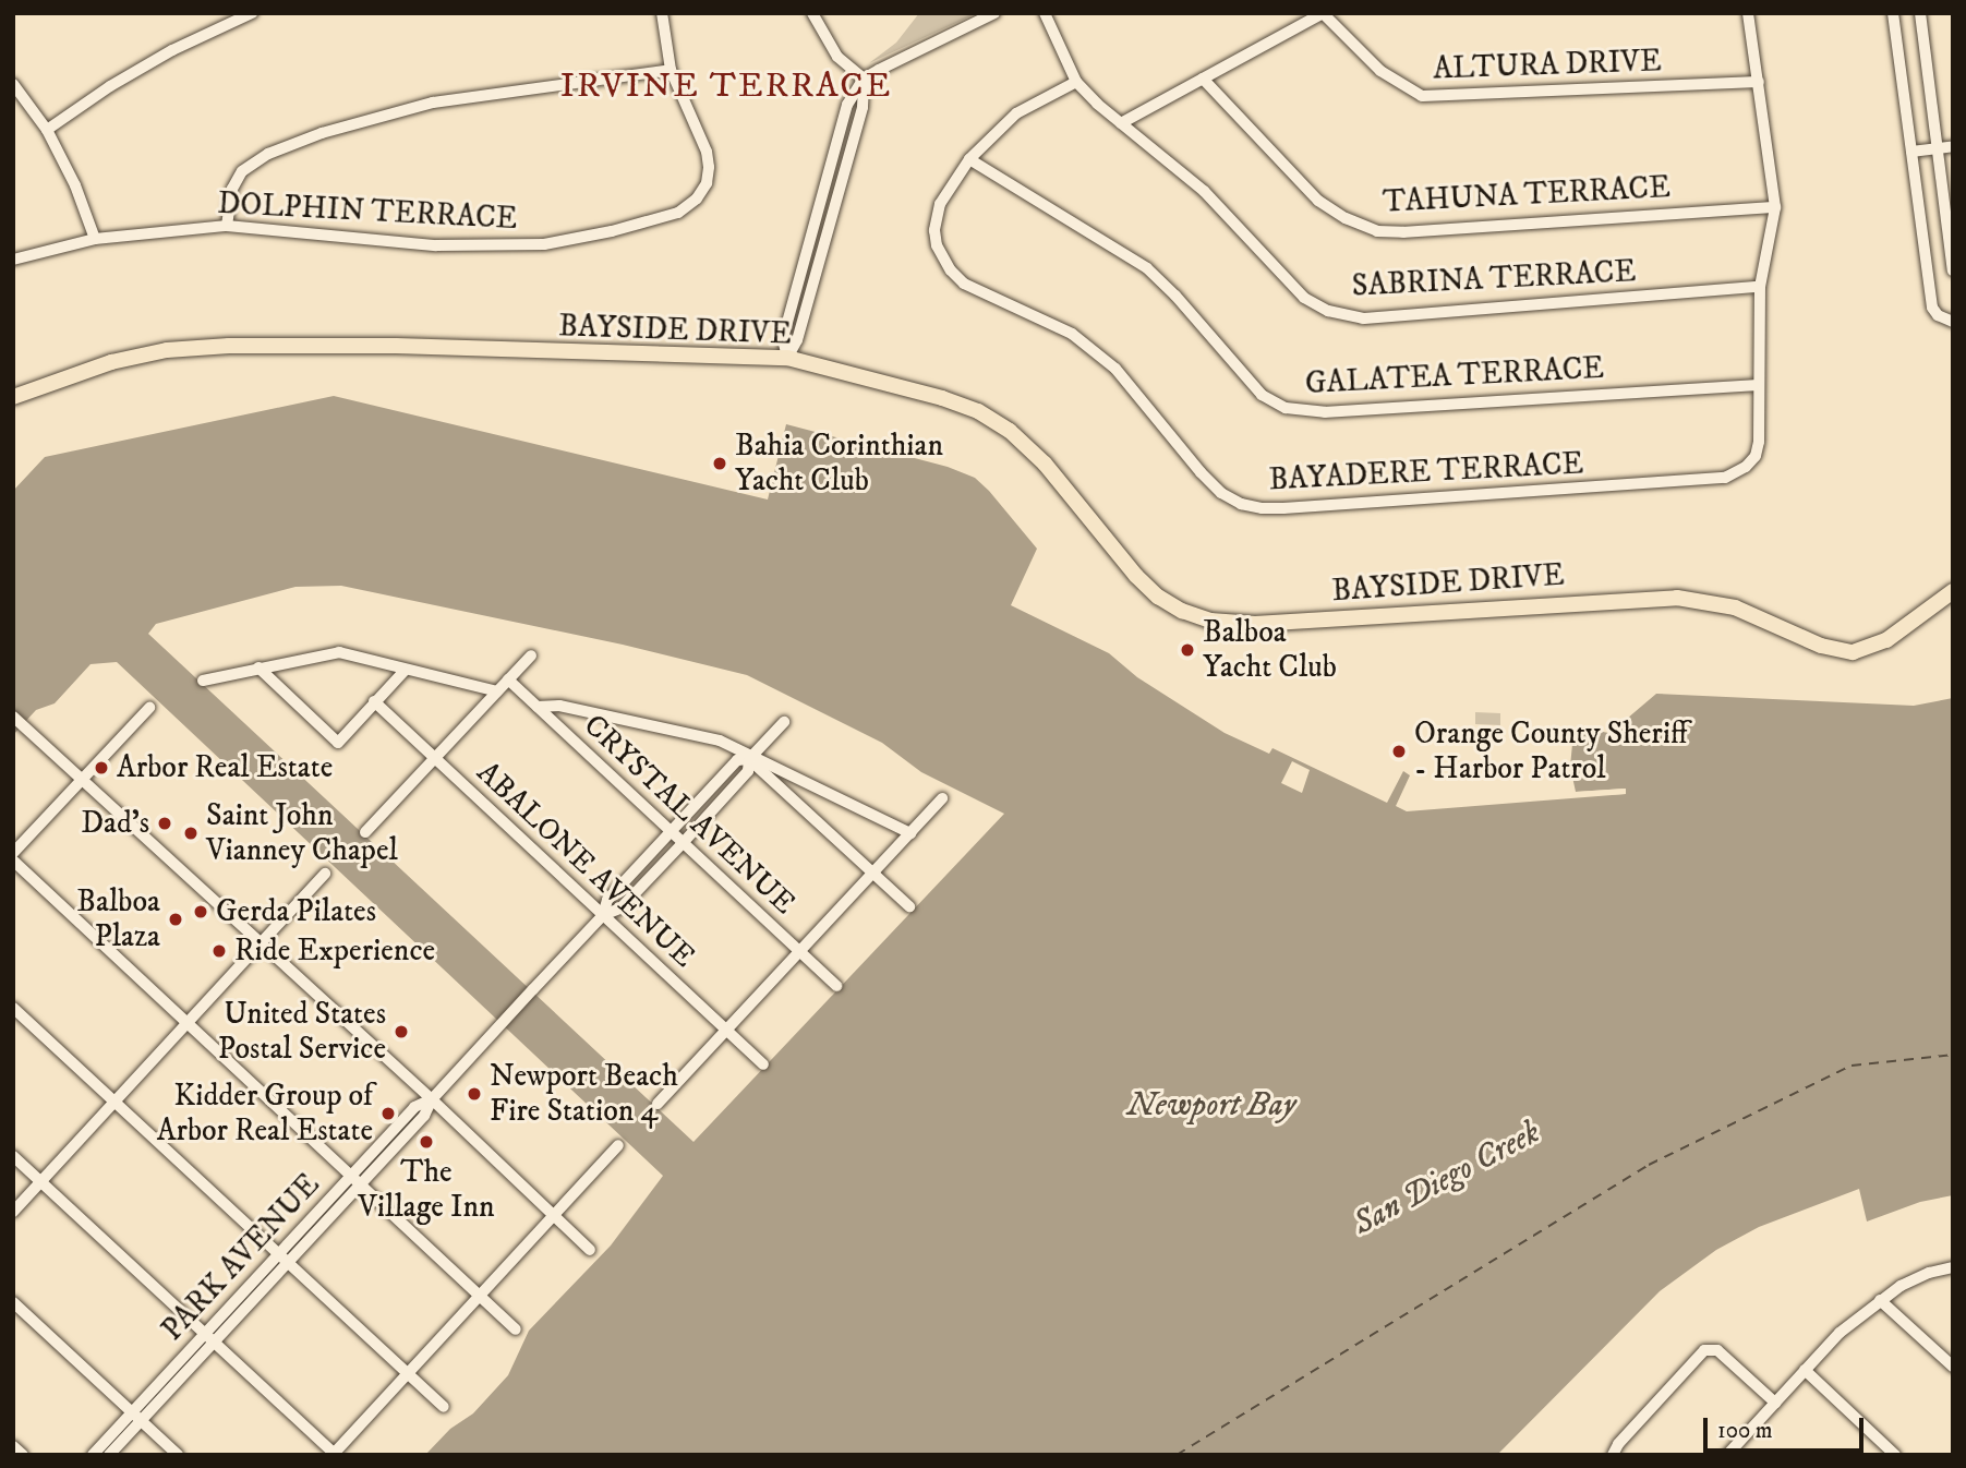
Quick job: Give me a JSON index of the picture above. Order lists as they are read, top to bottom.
{
  "streets": {
    "main road": ["BAYSIDE DRIVE"],
    "street": [
      "ALTURA DRIVE",
      "TAHUNA TERRACE",
      "DOLPHIN TERRACE",
      "SABRINA TERRACE",
      "GALATEA TERRACE",
      "BAYADERE TERRACE",
      "CRYSTAL AVENUE",
      "ABALONE AVENUE",
      "PARK AVENUE"
    ]
  },
  "crossings": [
    ["SABRINA TERRACE", "BAYADERE TERRACE"],
    ["GALATEA TERRACE", "BAYADERE TERRACE"],
    ["CRYSTAL AVENUE", "PARK AVENUE"],
    ["ABALONE AVENUE", "PARK AVENUE"]
  ],
  "districts": ["IRVINE TERRACE"],
  "water": ["Newport Bay", "San Diego Creek"],
  "places": [
    "Bahia Corinthian Yacht Club",
    "Balboa Yacht Club",
    "Orange County Sheriff - Harbor Patrol",
    "Arbor Real Estate",
    "Dad's",
    "Saint John Vianney Chapel",
    "Gerda Pilates",
    "Balboa Plaza",
    "Ride Experience",
    "United States Postal Service",
    "Newport Beach Fire Station 4",
    "Kidder Group of Arbor Real Estate",
    "The Village Inn"
  ],
  "scale_bar": "100 m"
}
